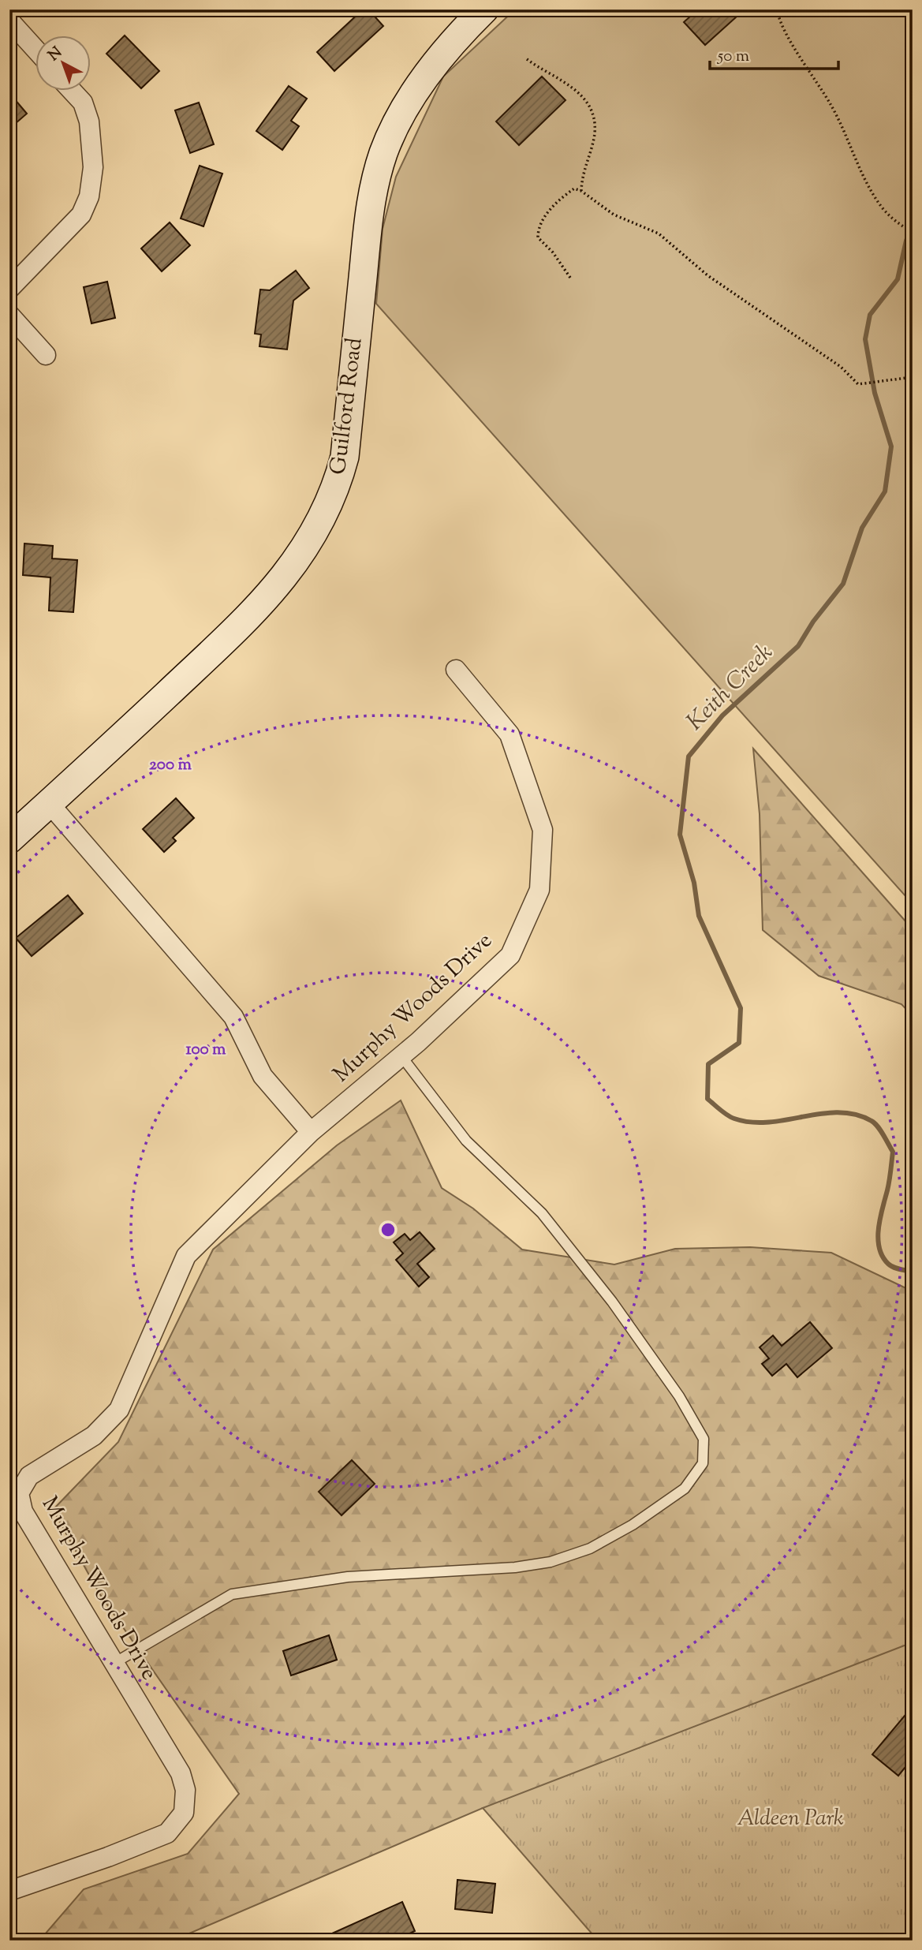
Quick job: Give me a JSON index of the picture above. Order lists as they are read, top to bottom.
{
  "streets": {
    "street": ["Guilford Road", "Murphy Woods Drive"]
  },
  "water": ["Keith Creek"],
  "parks": ["Aldeen Park"],
  "scale_bar": "50 m",
  "north": "top left",
  "rings": ["200 m", "100 m"]
}
